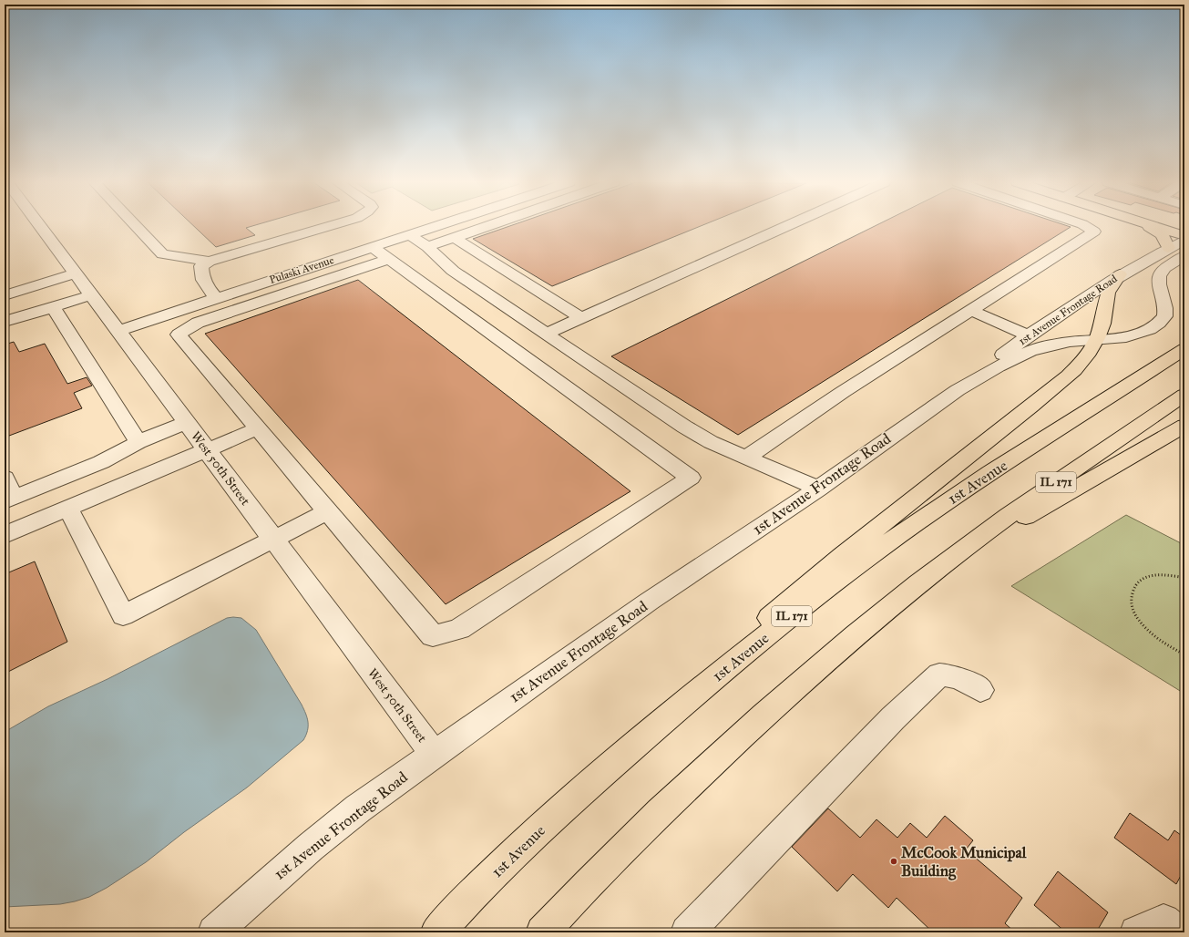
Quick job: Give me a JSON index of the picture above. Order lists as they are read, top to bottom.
{
  "streets": {
    "main road": ["1st Avenue", "IL 171"],
    "street": ["Pulaski Avenue", "1st Avenue Frontage Road", "West 50th Street"]
  },
  "crossings": [
    ["Pulaski Avenue", "West 50th Street"],
    ["1st Avenue Frontage Road", "West 50th Street"]
  ],
  "places": ["McCook Municipal Building"]
}
